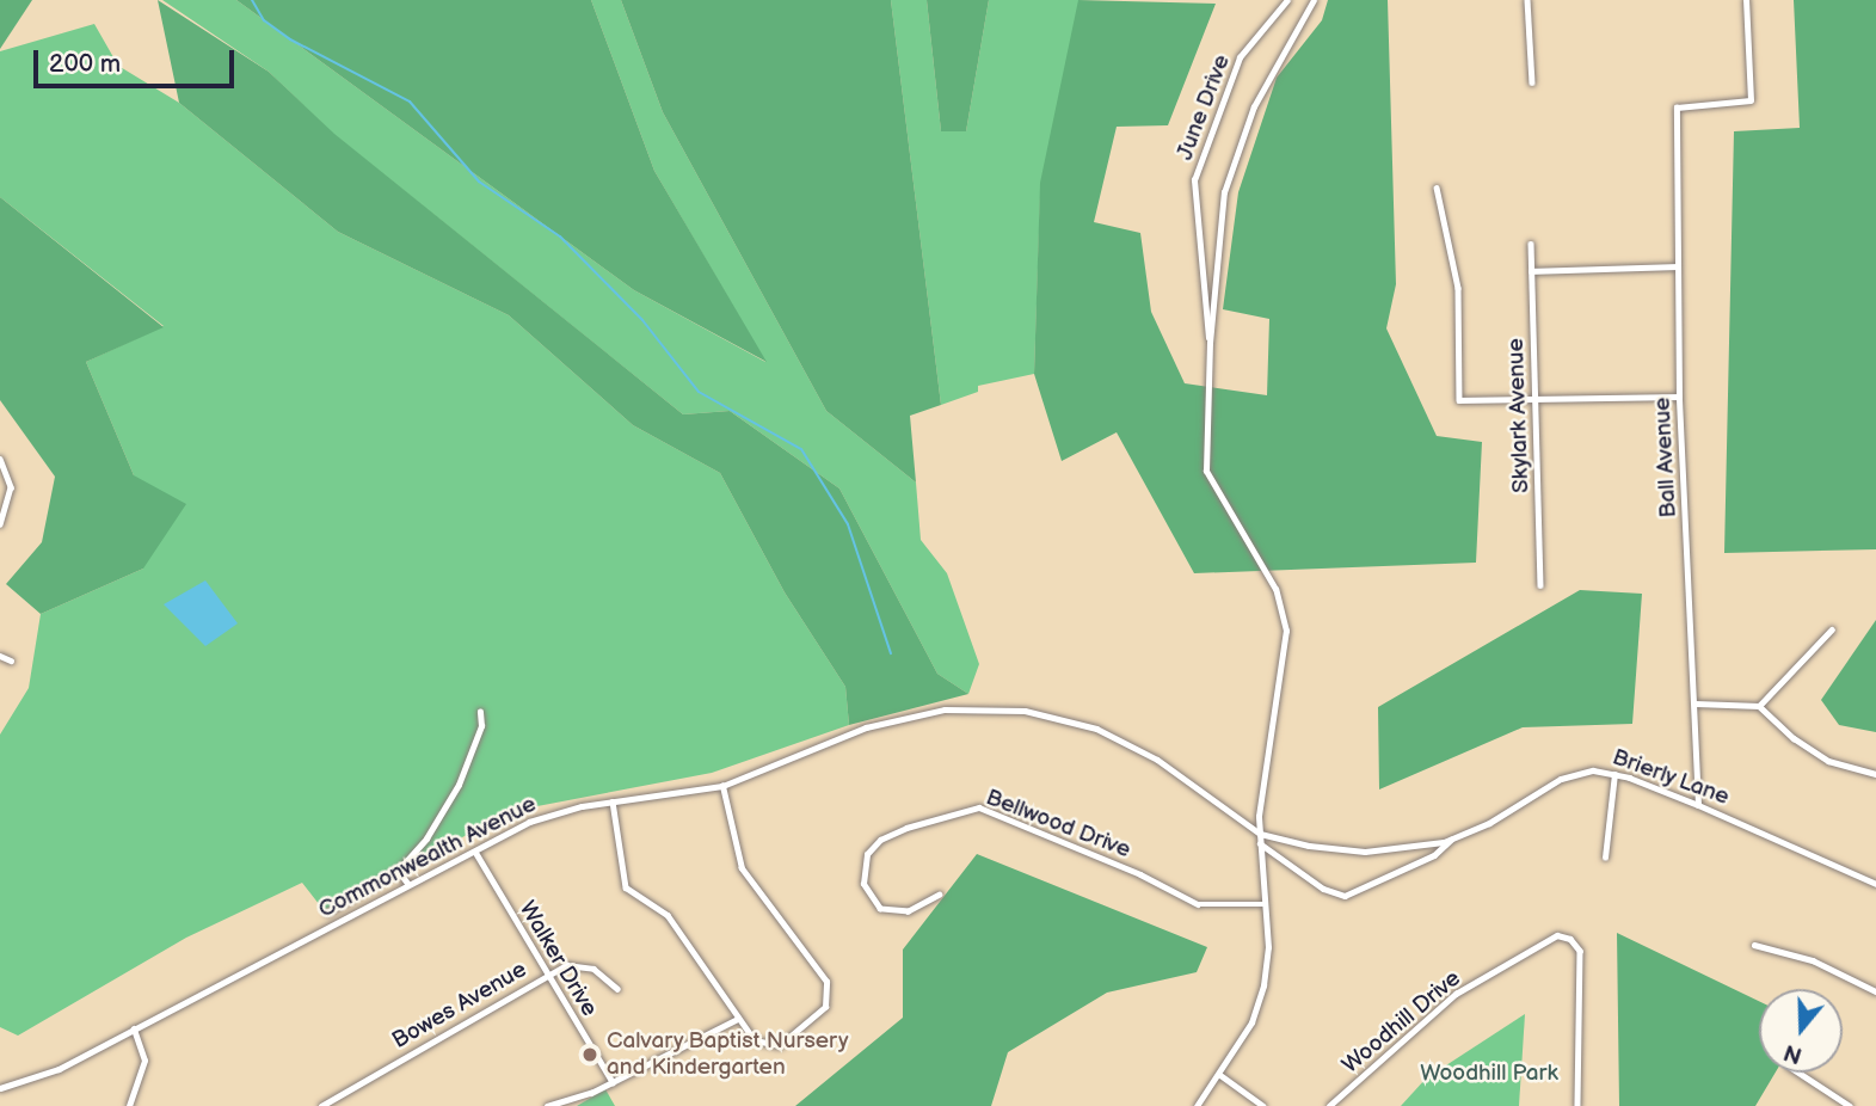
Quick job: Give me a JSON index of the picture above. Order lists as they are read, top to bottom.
{
  "streets": {
    "street": [
      "June Drive",
      "Skylark Avenue",
      "Ball Avenue",
      "Brierly Lane",
      "Bellwood Drive",
      "Commonwealth Avenue",
      "Walker Drive",
      "Bowes Avenue",
      "Woodhill Drive"
    ]
  },
  "crossings": [
    ["Ball Avenue", "Brierly Lane"],
    ["Brierly Lane", "Commonwealth Avenue"],
    ["Commonwealth Avenue", "Walker Drive"],
    ["Walker Drive", "Bowes Avenue"]
  ],
  "parks": ["Woodhill Park"],
  "places": ["Calvary Baptist Nursery and Kindergarten"],
  "scale_bar": "200 m",
  "north": "bottom"
}
